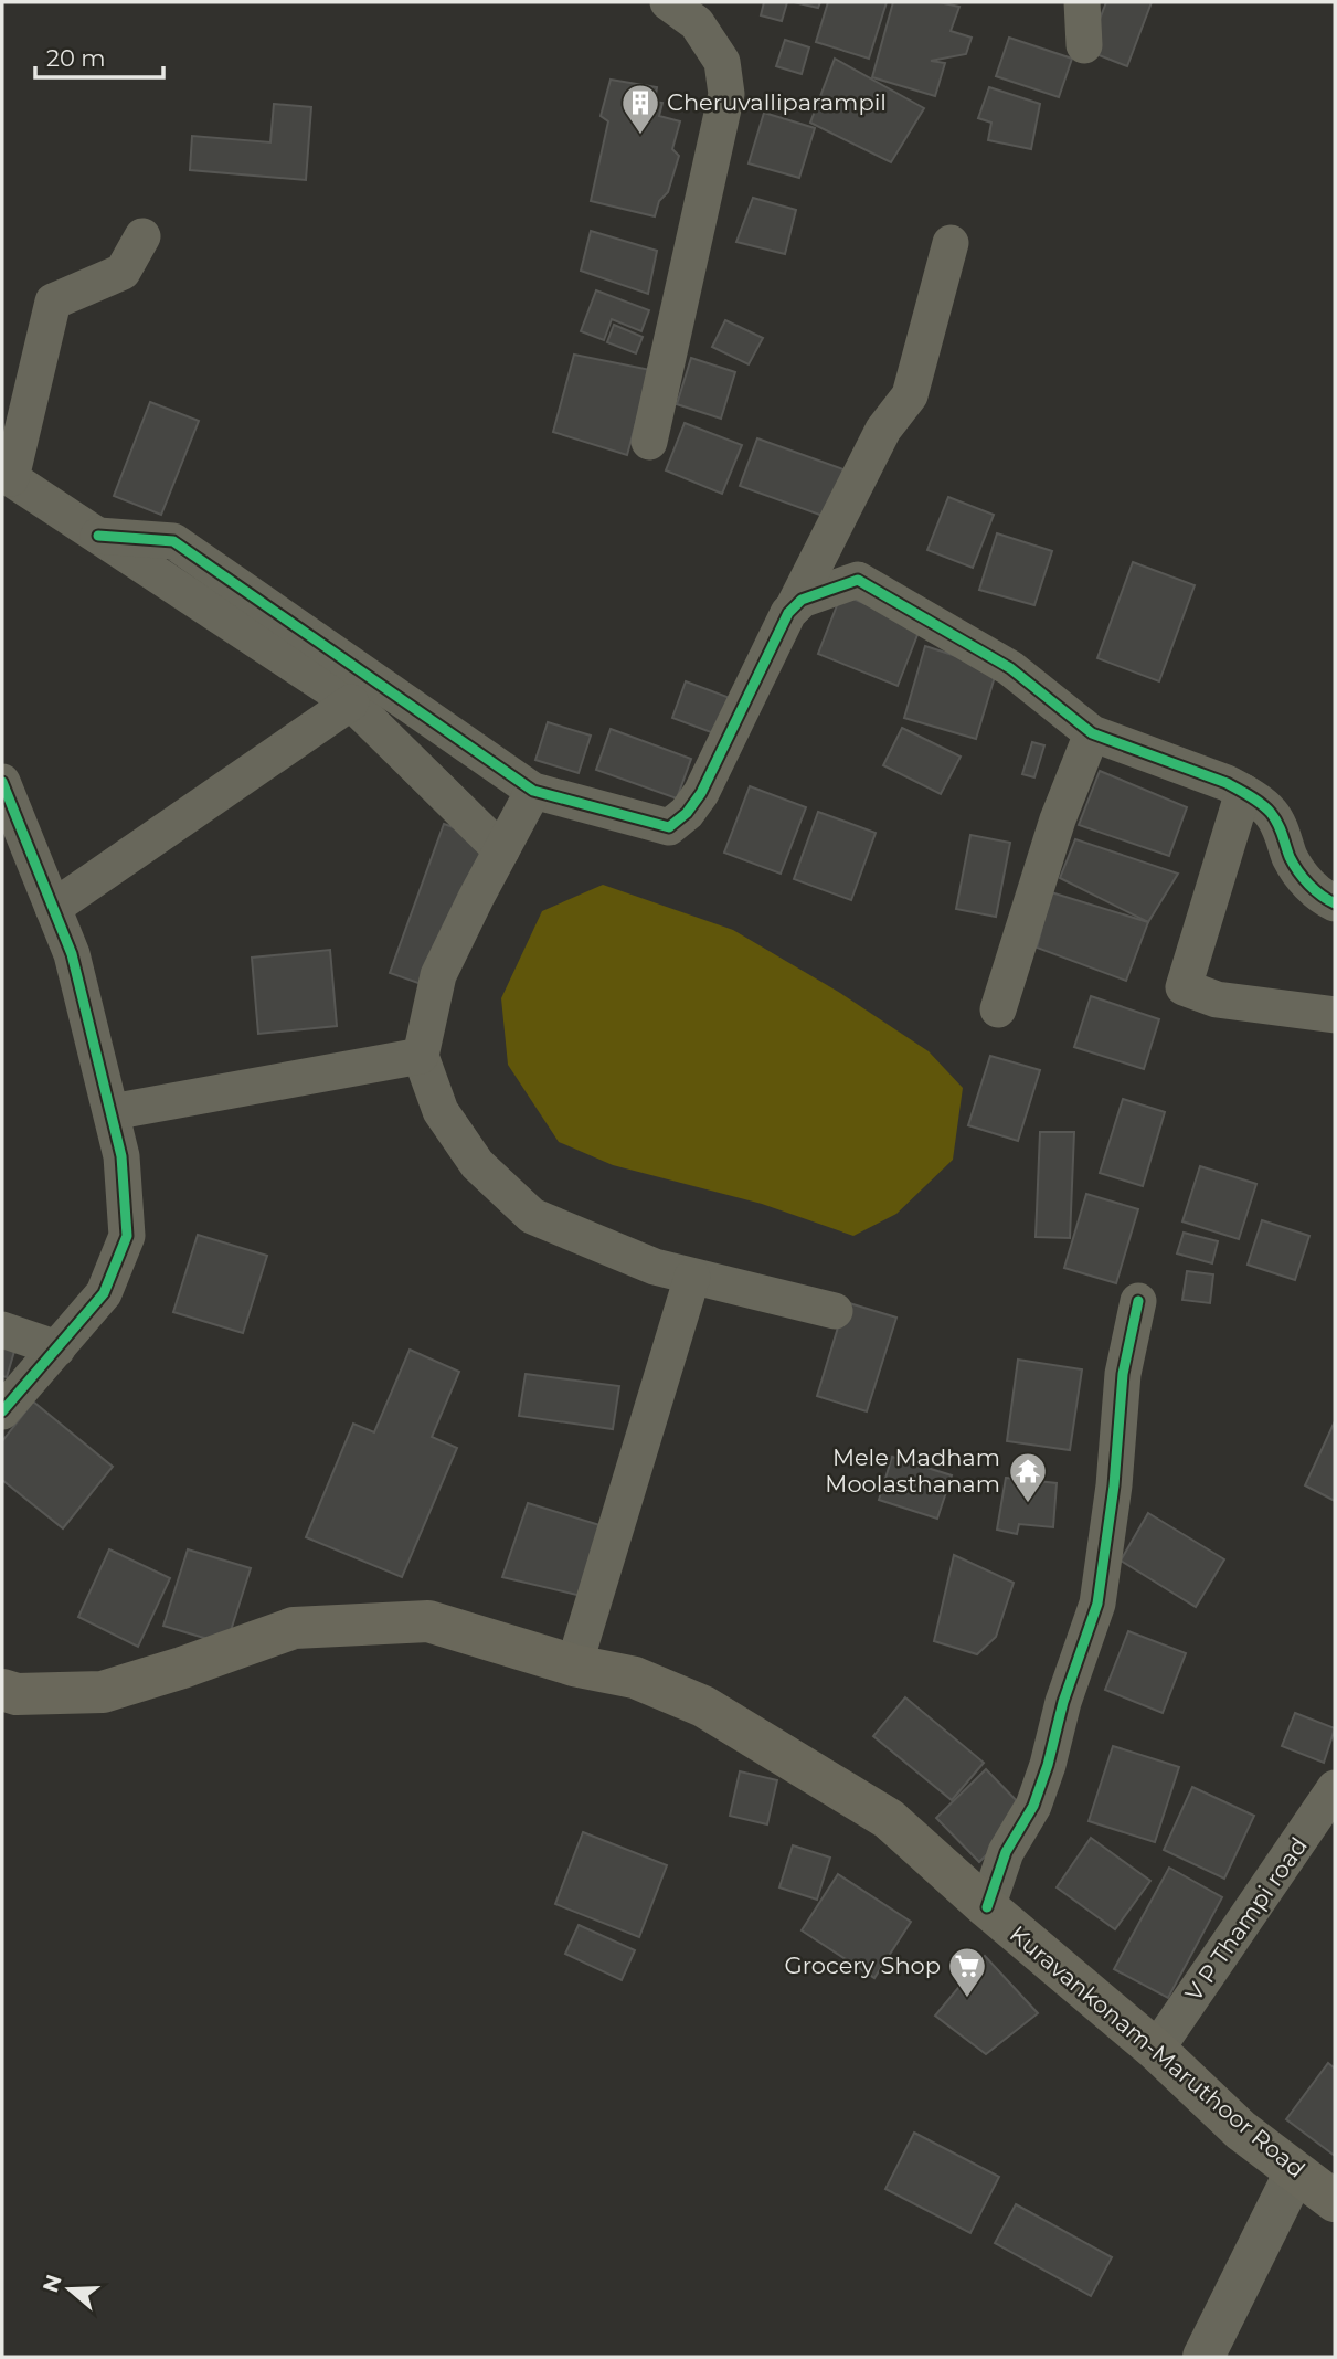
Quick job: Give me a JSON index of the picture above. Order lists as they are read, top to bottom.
{
  "streets": {
    "main road": ["Kuravankonam-Maruthoor Road"],
    "street": ["V P Thampi road"]
  },
  "crossings": [
    ["V P Thampi road", "Kuravankonam-Maruthoor Road"]
  ],
  "places": {
    "building": ["Cheruvalliparampil"],
    "temple": ["Mele Madham Moolasthanam"],
    "supermarket": ["Grocery Shop"]
  },
  "scale_bar": "20 m",
  "north": "left"
}
